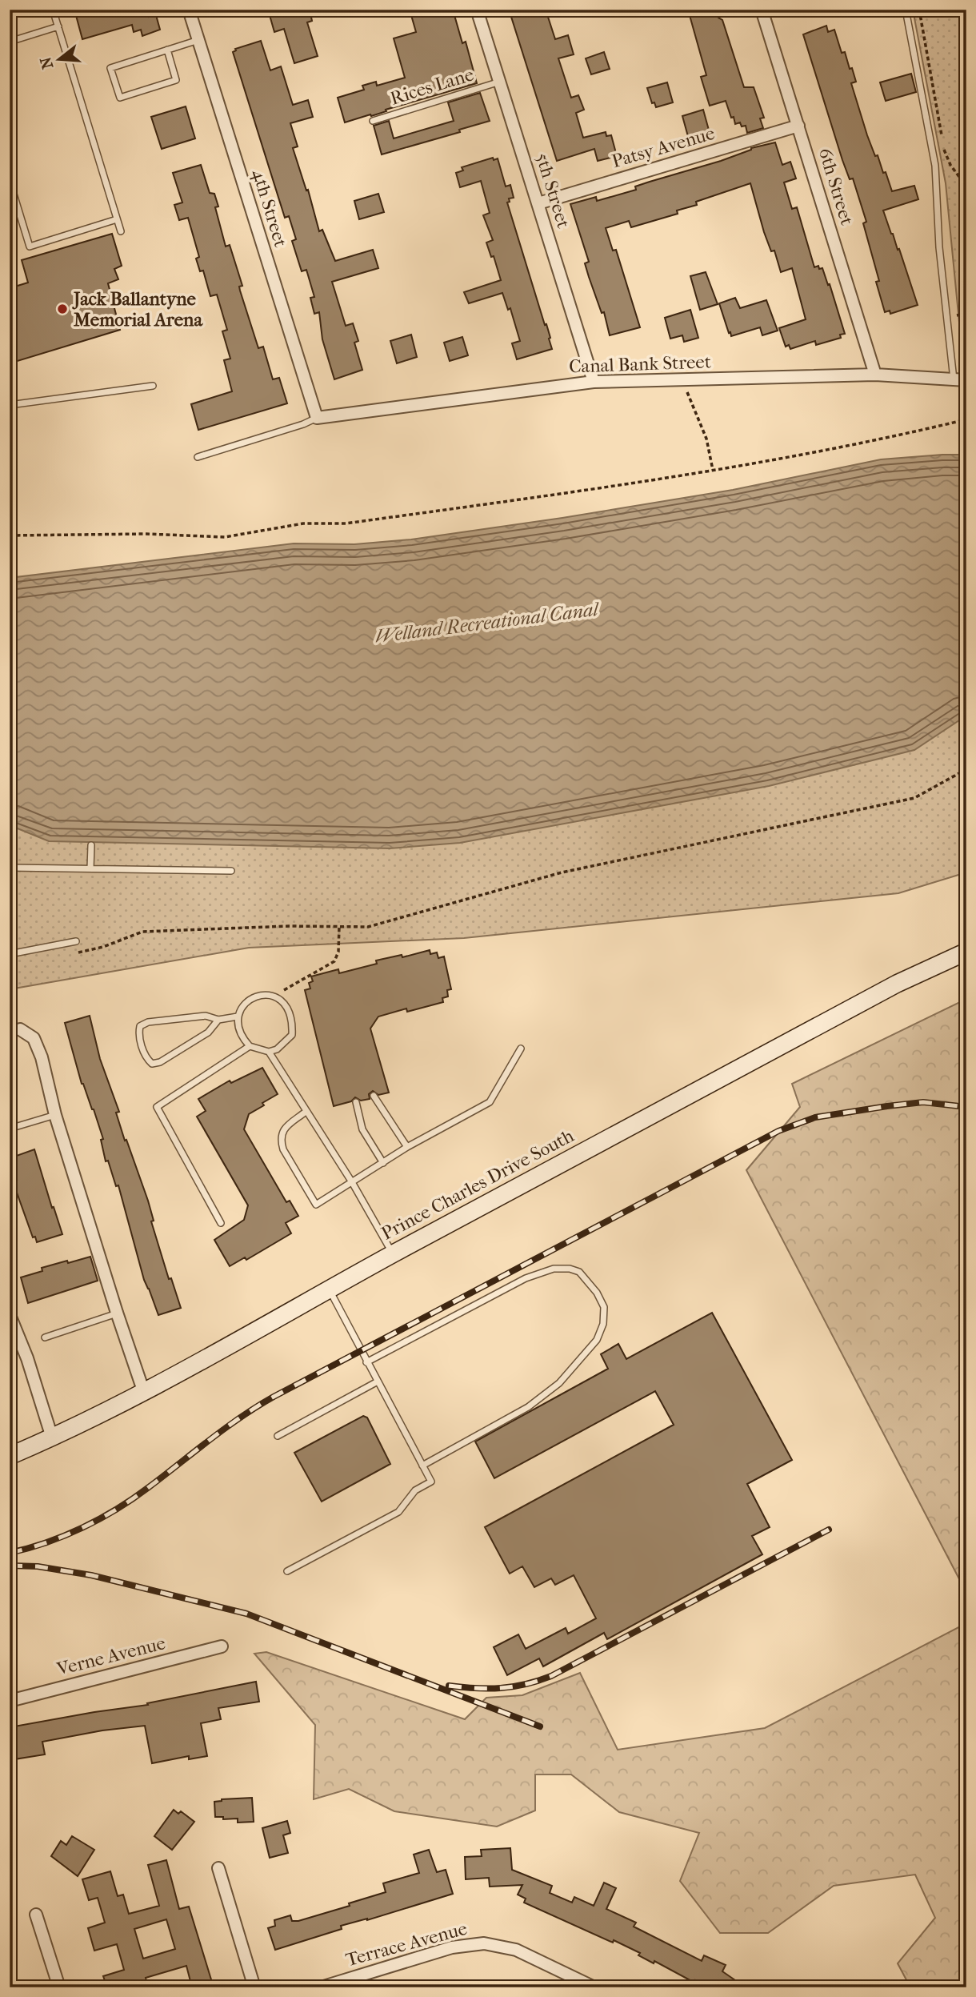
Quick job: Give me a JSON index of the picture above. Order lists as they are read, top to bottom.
{
  "streets": {
    "main road": ["Prince Charles Drive South"],
    "street": [
      "Patsy Avenue",
      "6th Street",
      "5th Street",
      "4th Street",
      "Canal Bank Street",
      "Verne Avenue",
      "Terrace Avenue"
    ],
    "lane": ["Rices Lane"]
  },
  "crossings": [
    ["Rices Lane", "5th Street"],
    ["Patsy Avenue", "6th Street"],
    ["Patsy Avenue", "5th Street"],
    ["6th Street", "Canal Bank Street"],
    ["5th Street", "Canal Bank Street"],
    ["4th Street", "Canal Bank Street"]
  ],
  "water": ["Welland Recreational Canal"],
  "places": ["Jack Ballantyne Memorial Arena"],
  "north": "left"
}
